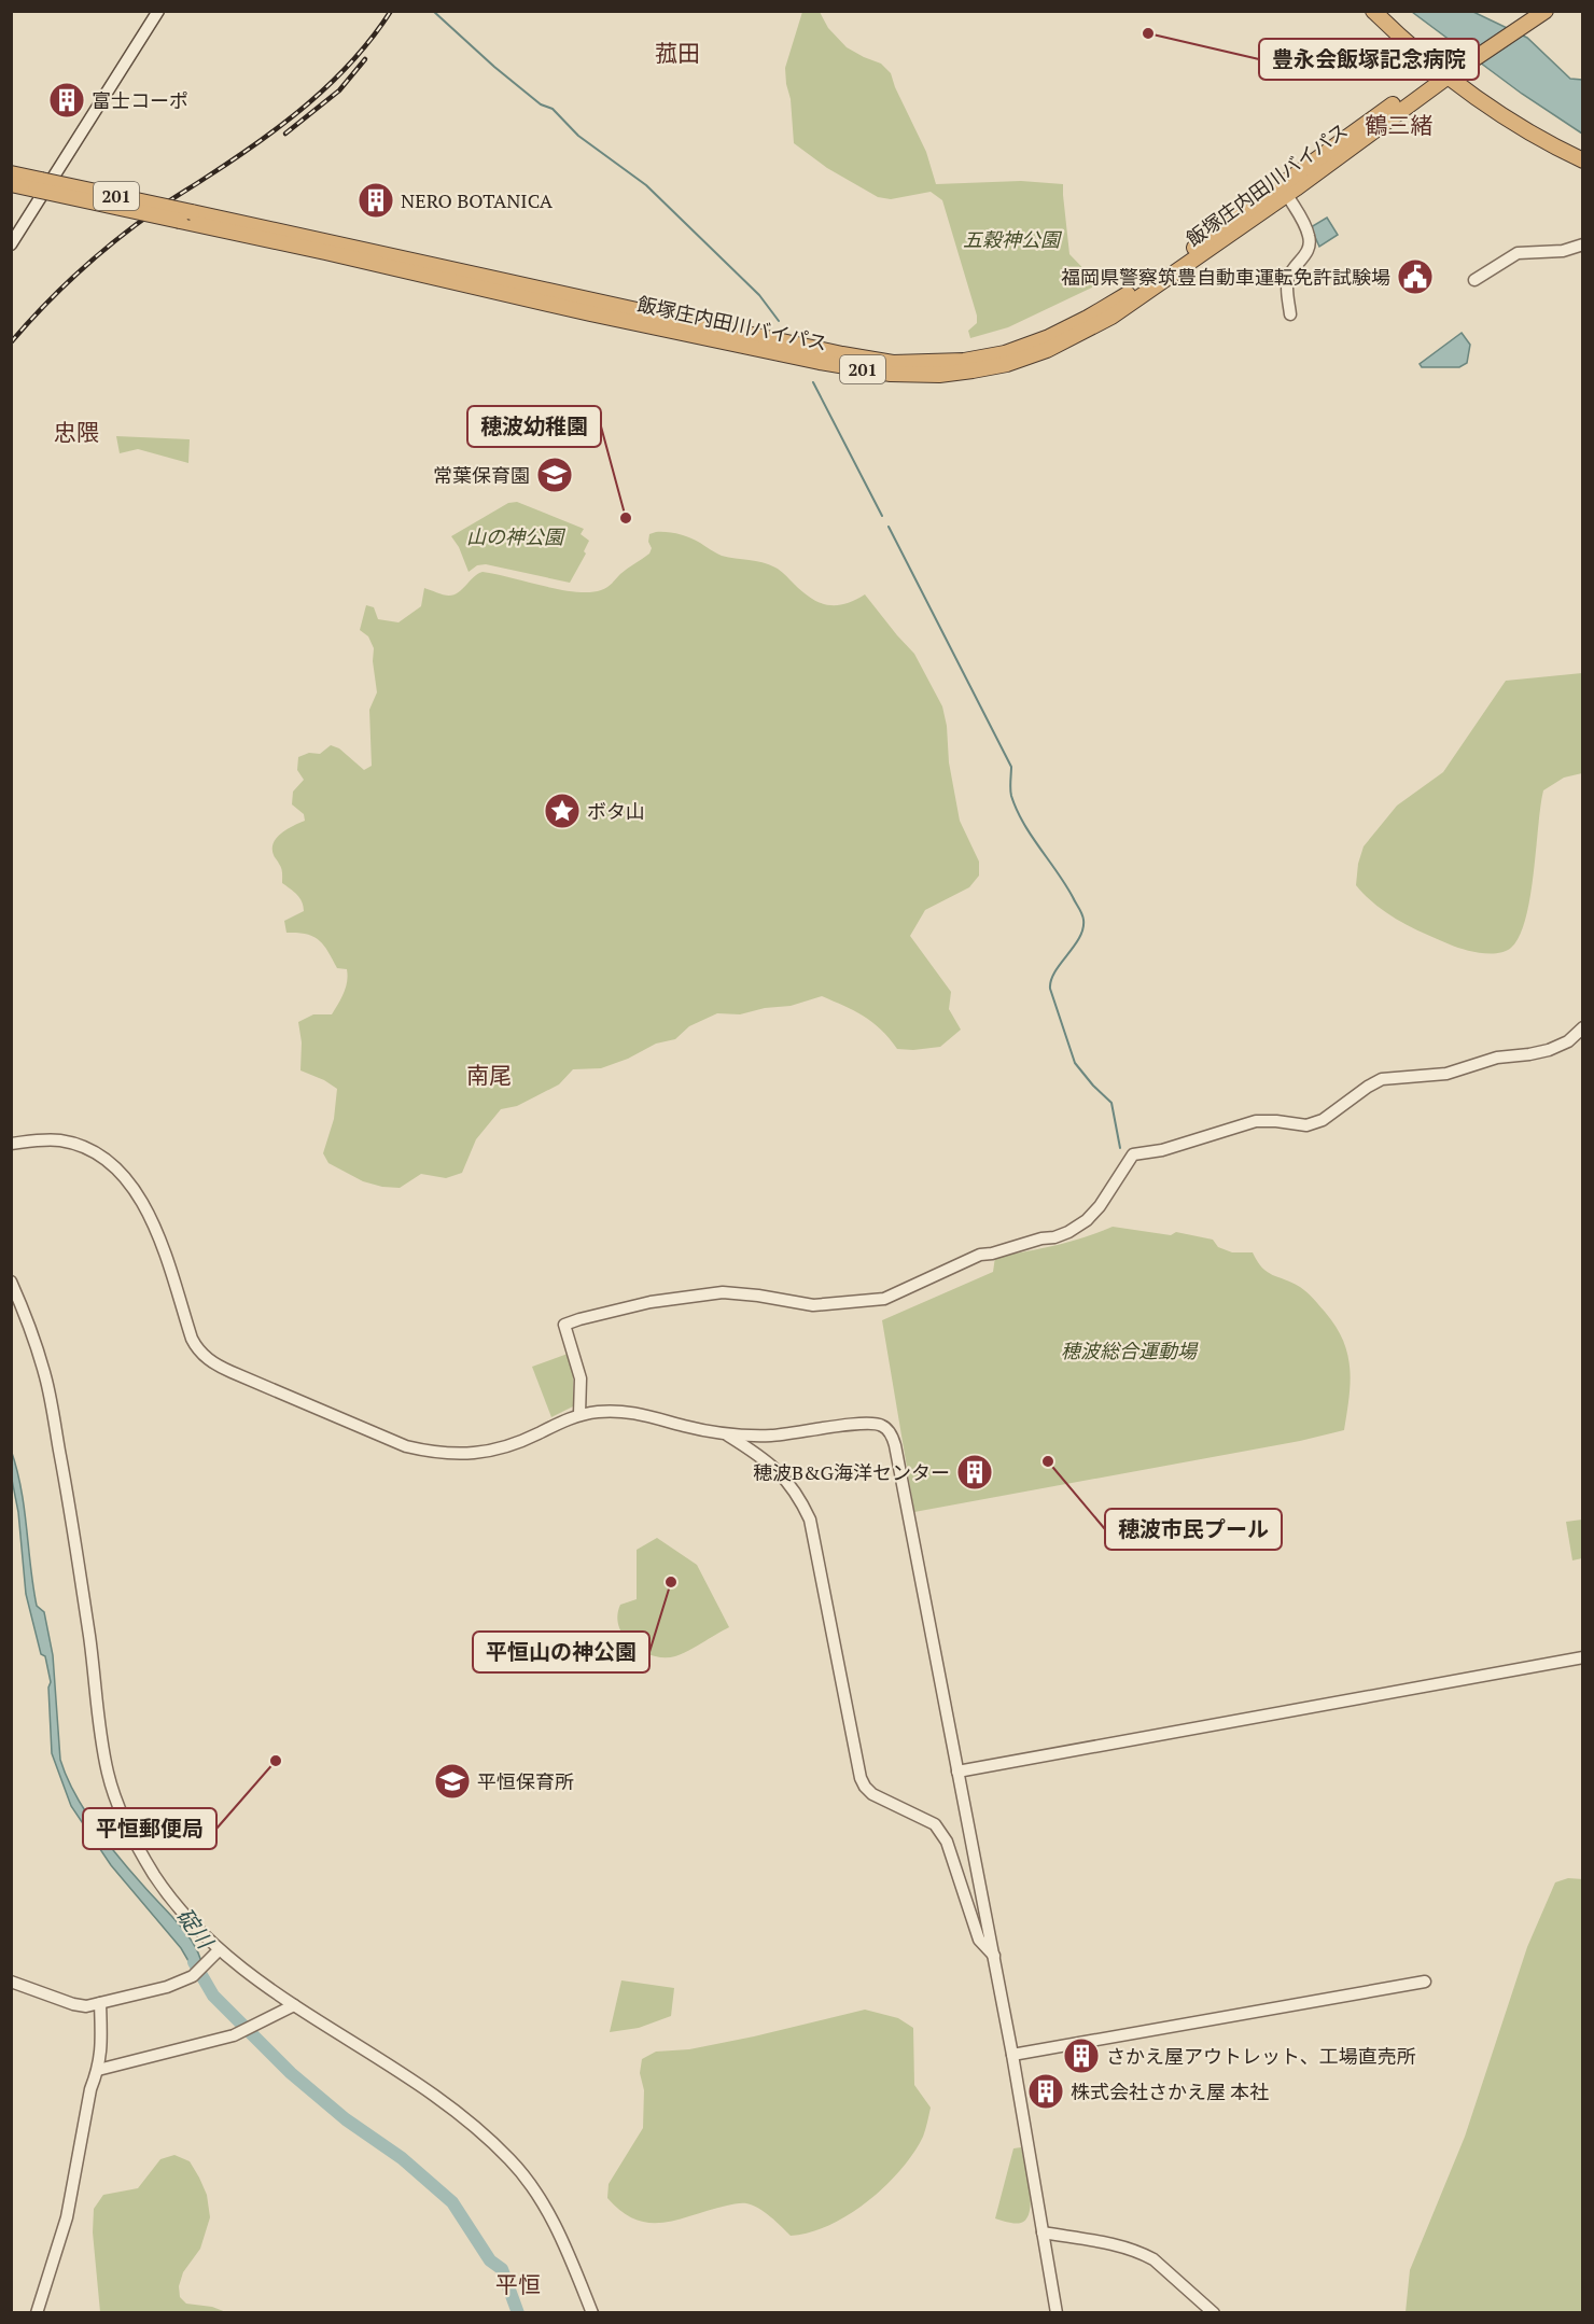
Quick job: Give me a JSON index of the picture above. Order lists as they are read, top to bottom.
{
  "streets": {
    "highway": ["飯塚庄内田川バイパス", "201"]
  },
  "districts": [
    "菰田",
    "鶴三緒",
    "忠隈",
    "南尾",
    "平恒"
  ],
  "water": ["碇川"],
  "parks": ["五穀神公園", "山の神公園", "穂波総合運動場"],
  "places": {
    "other": [
      "豊永会飯塚記念病院",
      "穂波幼稚園",
      "穂波市民プール",
      "平恒山の神公園",
      "平恒郵便局"
    ],
    "building": [
      "富士コーポ",
      "NERO BOTANICA",
      "穂波B&G海洋センター",
      "さかえ屋アウトレット、工場直売所",
      "株式会社さかえ屋 本社"
    ],
    "public building": ["福岡県警察筑豊自動車運転免許試験場"],
    "school or university": ["常葉保育園", "平恒保育所"],
    "place": ["ボタ山"]
  }
}
